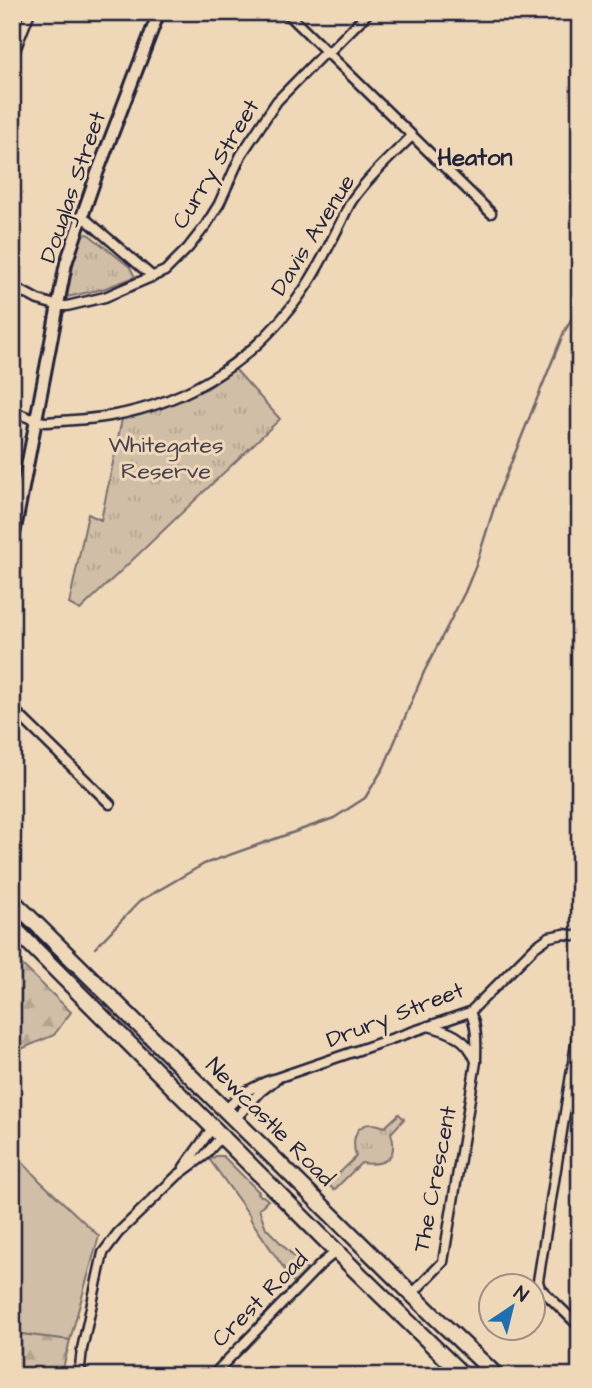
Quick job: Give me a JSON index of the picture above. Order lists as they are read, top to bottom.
{
  "streets": {
    "highway": ["Newcastle Road"],
    "street": [
      "Curry Street",
      "Douglas Street",
      "Davis Avenue",
      "Drury Street",
      "The Crescent",
      "Crest Road"
    ]
  },
  "crossings": [
    ["Curry Street", "Douglas Street"],
    ["Douglas Street", "Davis Avenue"],
    ["Drury Street", "Newcastle Road"],
    ["Drury Street", "The Crescent"],
    ["Newcastle Road", "The Crescent"],
    ["Newcastle Road", "Crest Road"]
  ],
  "districts": ["Heaton"],
  "parks": ["Whitegates Reserve"],
  "north": "top right"
}
